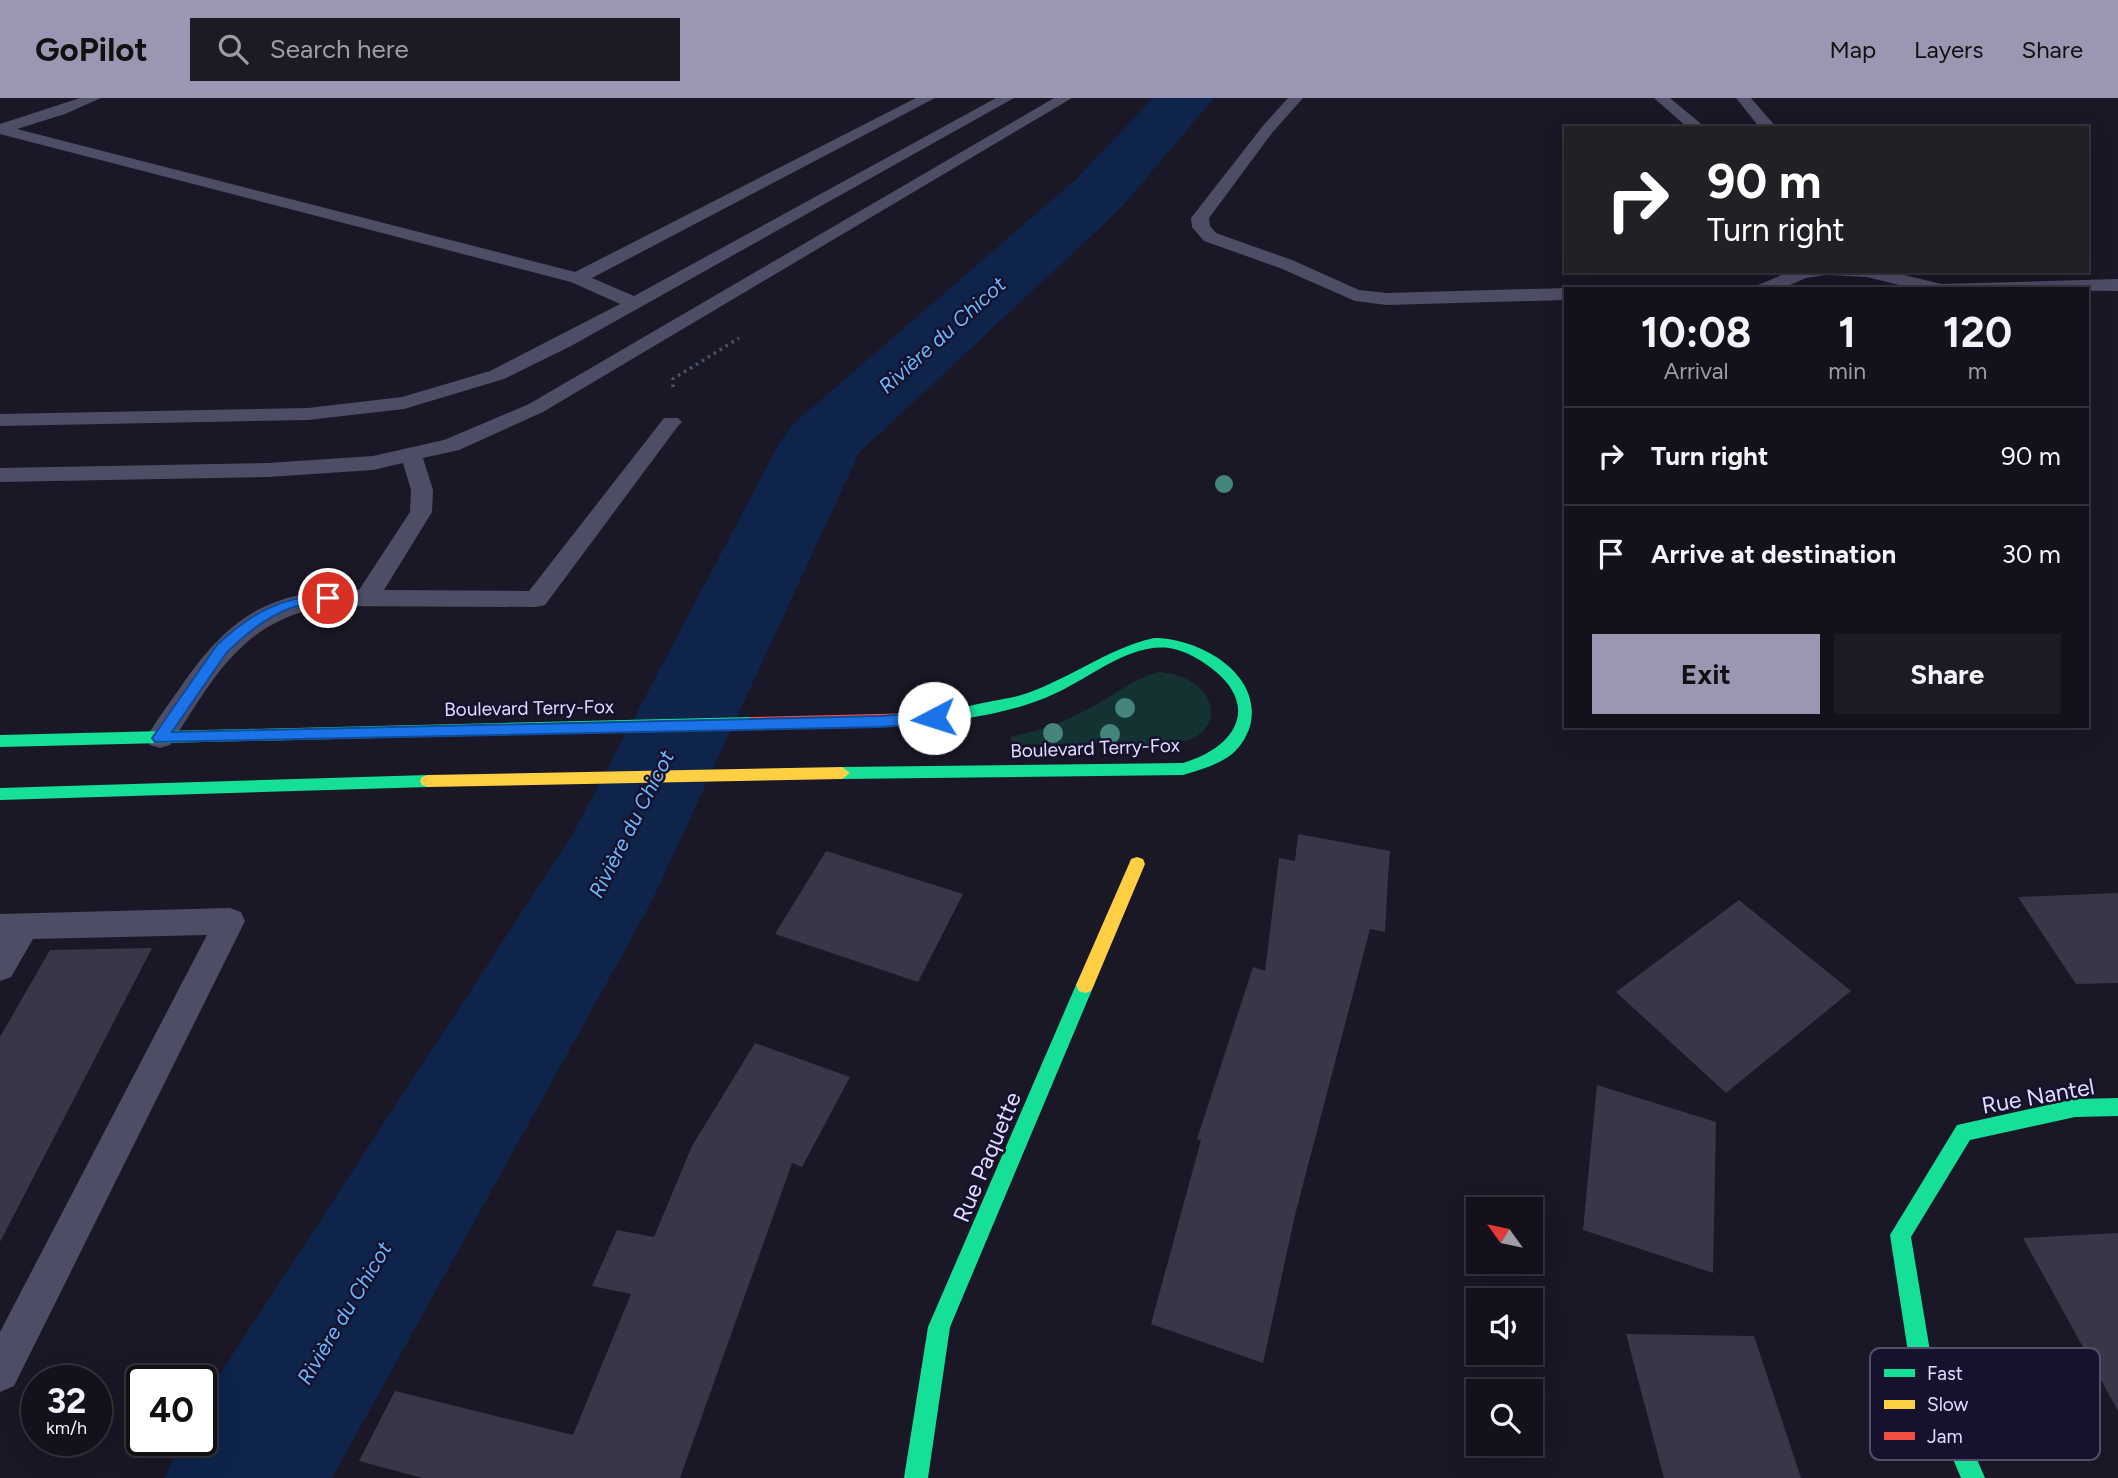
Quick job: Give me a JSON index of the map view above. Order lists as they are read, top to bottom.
{
  "streets": {
    "street": ["Boulevard Terry-Fox", "Rue Nantel", "Rue Paquette"]
  },
  "water": ["Rivière du Chicot"],
  "legend": ["Fast", "Slow", "Jam"],
  "north": "top left",
  "page": {
    "header": "GoPilot",
    "search": "Search here",
    "nav": ["Map", "Layers", "Share"],
    "turn": ["90 m", "Turn right"],
    "eta": [
      "10:08",
      "Arrival",
      "1",
      "min",
      "120",
      "m"
    ],
    "list": [
      {
        "name": "Turn right",
        "value": "90 m"
      },
      {
        "name": "Arrive at destination",
        "value": "30 m"
      }
    ],
    "buttons": ["Exit", "Share"],
    "speed": "32 km/h",
    "limit": "40"
  }
}
